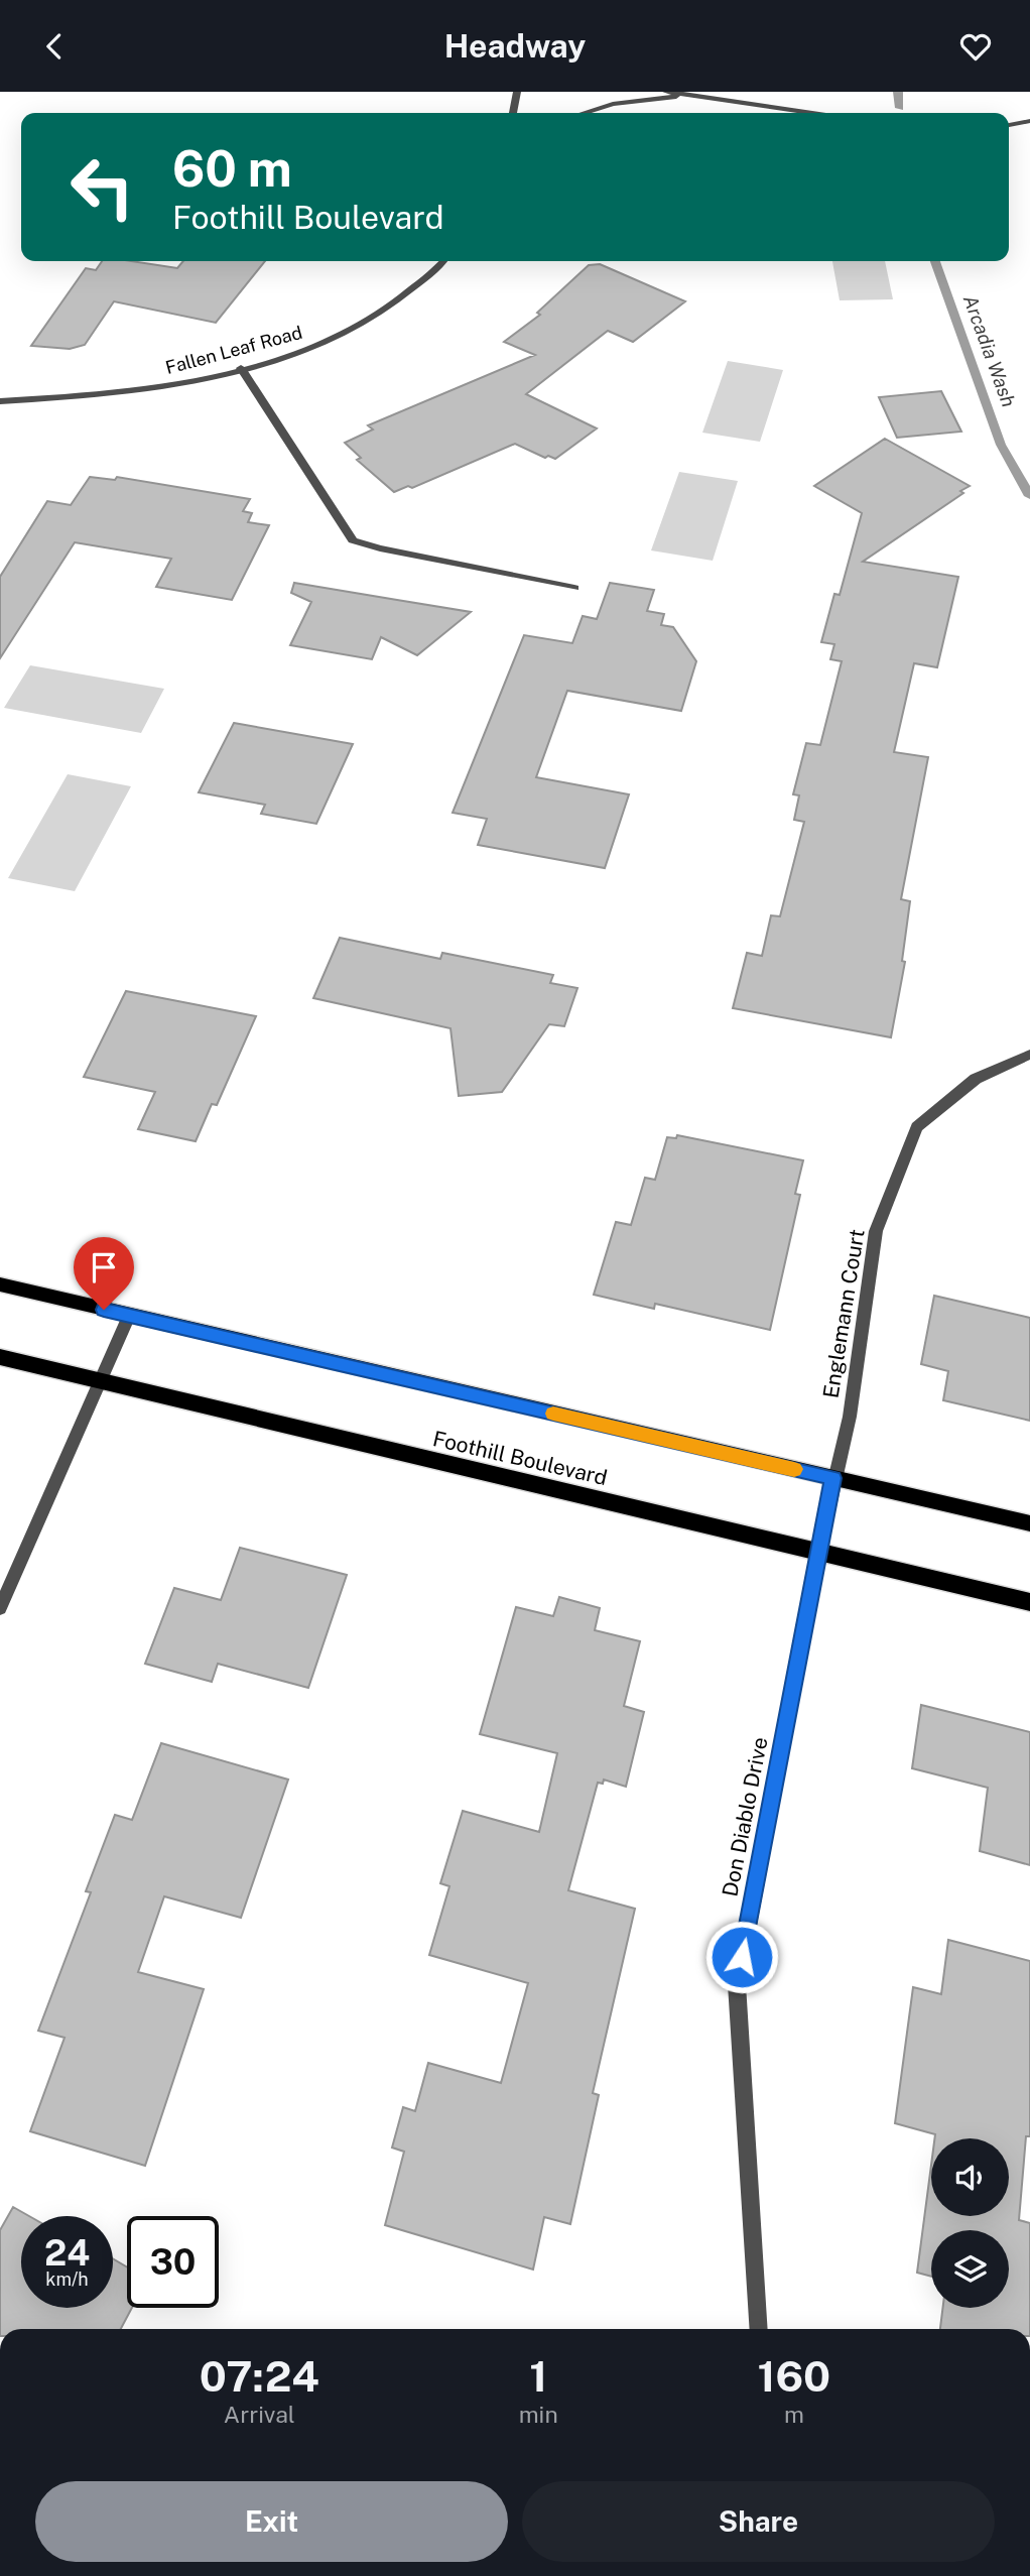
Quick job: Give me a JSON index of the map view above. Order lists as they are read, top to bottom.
{
  "streets": {
    "main road": ["Foothill Boulevard"],
    "street": ["Fallen Leaf Road", "Englemann Court", "Don Diablo Drive"]
  },
  "crossings": [
    ["Englemann Court", "Don Diablo Drive"],
    ["Foothill Boulevard", "Don Diablo Drive"]
  ],
  "water": ["Arcadia Wash"],
  "page": {
    "header": "Headway",
    "turn": ["60 m", "Foothill Boulevard"],
    "speed": "24 km/h",
    "limit": "30",
    "eta": [
      "07:24",
      "Arrival",
      "1",
      "min",
      "160",
      "m"
    ],
    "buttons": ["Exit", "Share"]
  }
}
